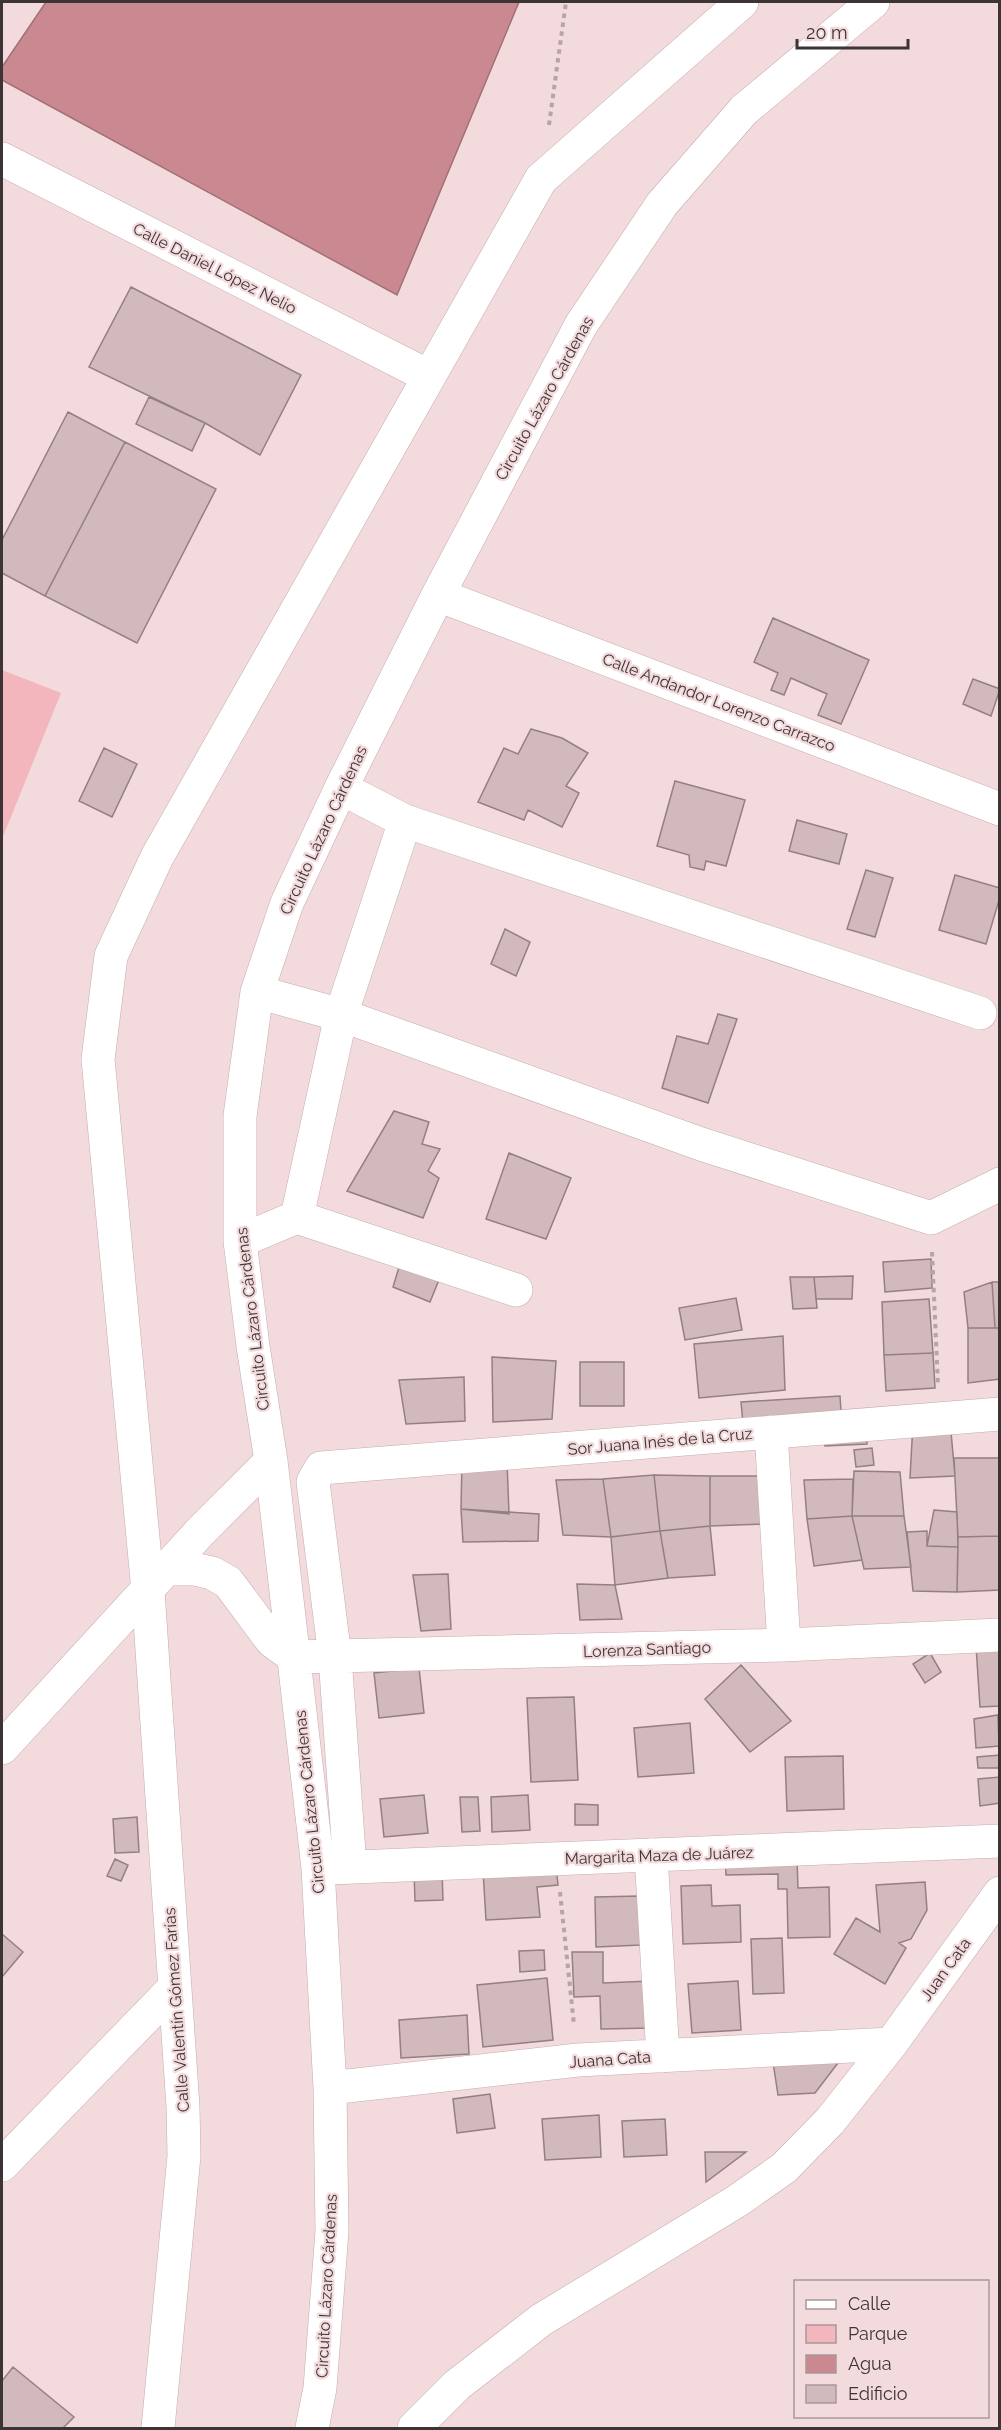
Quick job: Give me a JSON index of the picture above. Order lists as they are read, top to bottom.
{
  "streets": {
    "street": [
      "Calle Daniel López Nelio",
      "Circuito Lázaro Cárdenas",
      "Calle Andandor Lorenzo Carrazco",
      "Sor Juana Inés de la Cruz",
      "Lorenza Santiago",
      "Margarita Maza de Juárez",
      "Juan Cata",
      "Calle Valentín Gómez Farías",
      "Juana Cata"
    ]
  },
  "crossings": [
    ["Calle Daniel López Nelio", "Calle Valentín Gómez Farías"],
    ["Circuito Lázaro Cárdenas", "Calle Andandor Lorenzo Carrazco"],
    ["Circuito Lázaro Cárdenas", "Lorenza Santiago"],
    ["Circuito Lázaro Cárdenas", "Margarita Maza de Juárez"],
    ["Circuito Lázaro Cárdenas", "Juana Cata"],
    ["Sor Juana Inés de la Cruz", "Lorenza Santiago"],
    ["Juan Cata", "Juana Cata"]
  ],
  "legend": [
    "Calle",
    "Parque",
    "Agua",
    "Edificio"
  ],
  "scale_bar": "20 m"
}
